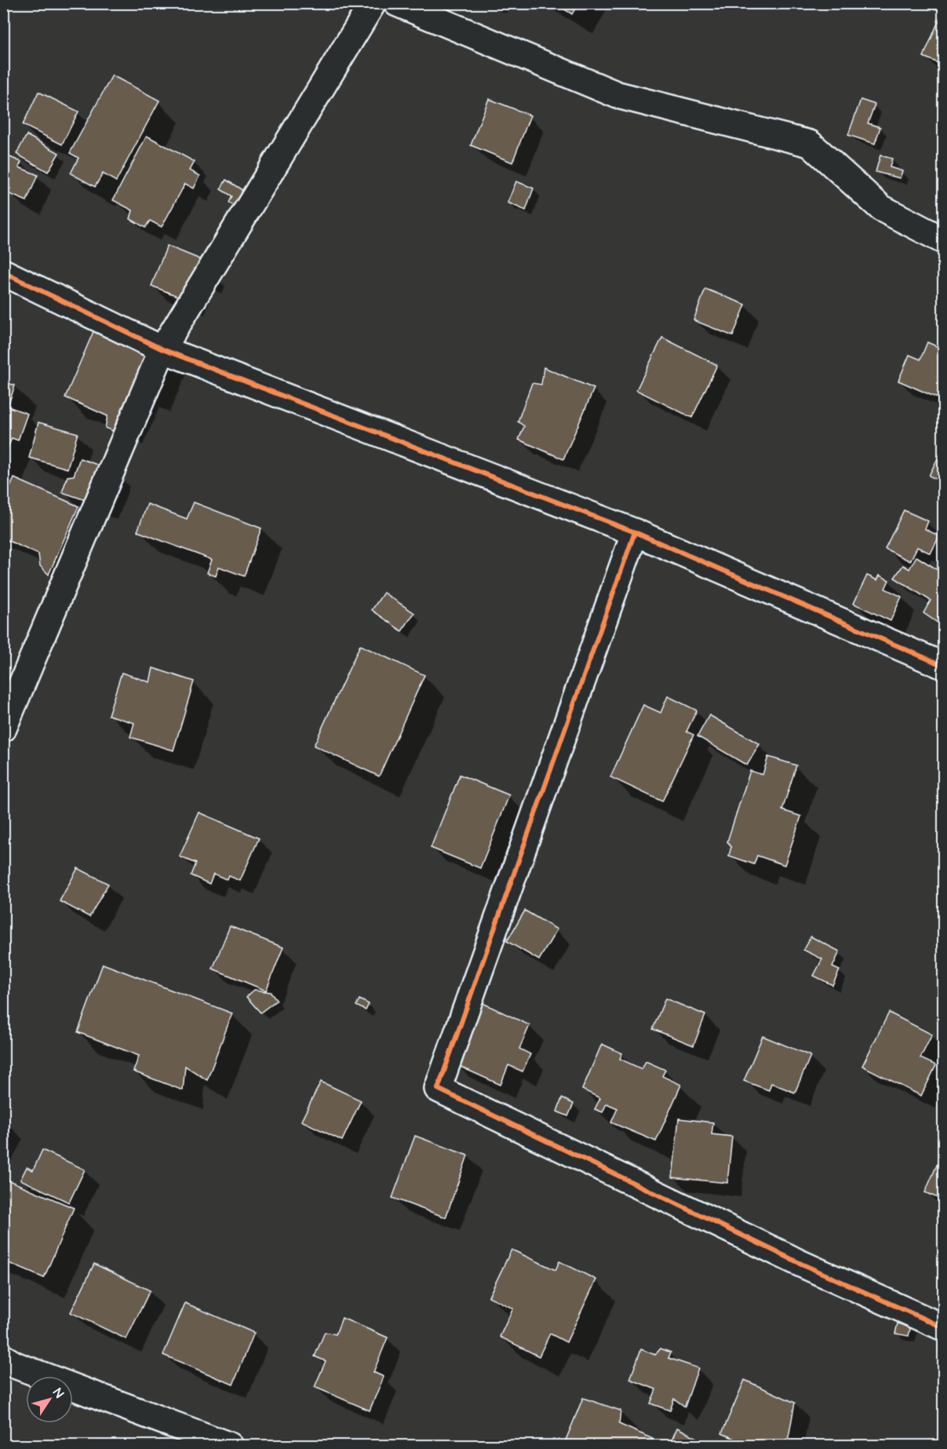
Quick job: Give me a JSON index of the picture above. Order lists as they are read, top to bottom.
{
  "north": "top right"
}
